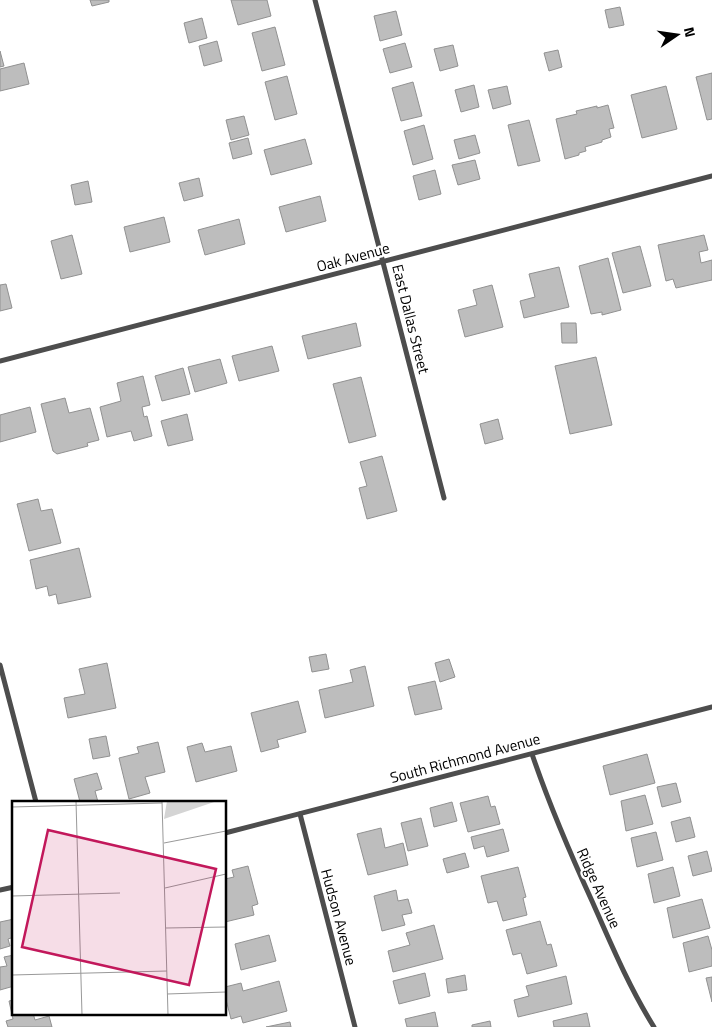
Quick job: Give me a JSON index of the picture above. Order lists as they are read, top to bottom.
{
  "streets": {
    "street": [
      "Oak Avenue",
      "East Dallas Street",
      "South Richmond Avenue",
      "Ridge Avenue",
      "Hudson Avenue"
    ]
  },
  "crossings": [
    ["Oak Avenue", "East Dallas Street"],
    ["South Richmond Avenue", "Ridge Avenue"],
    ["South Richmond Avenue", "Hudson Avenue"]
  ],
  "north": "right"
}
